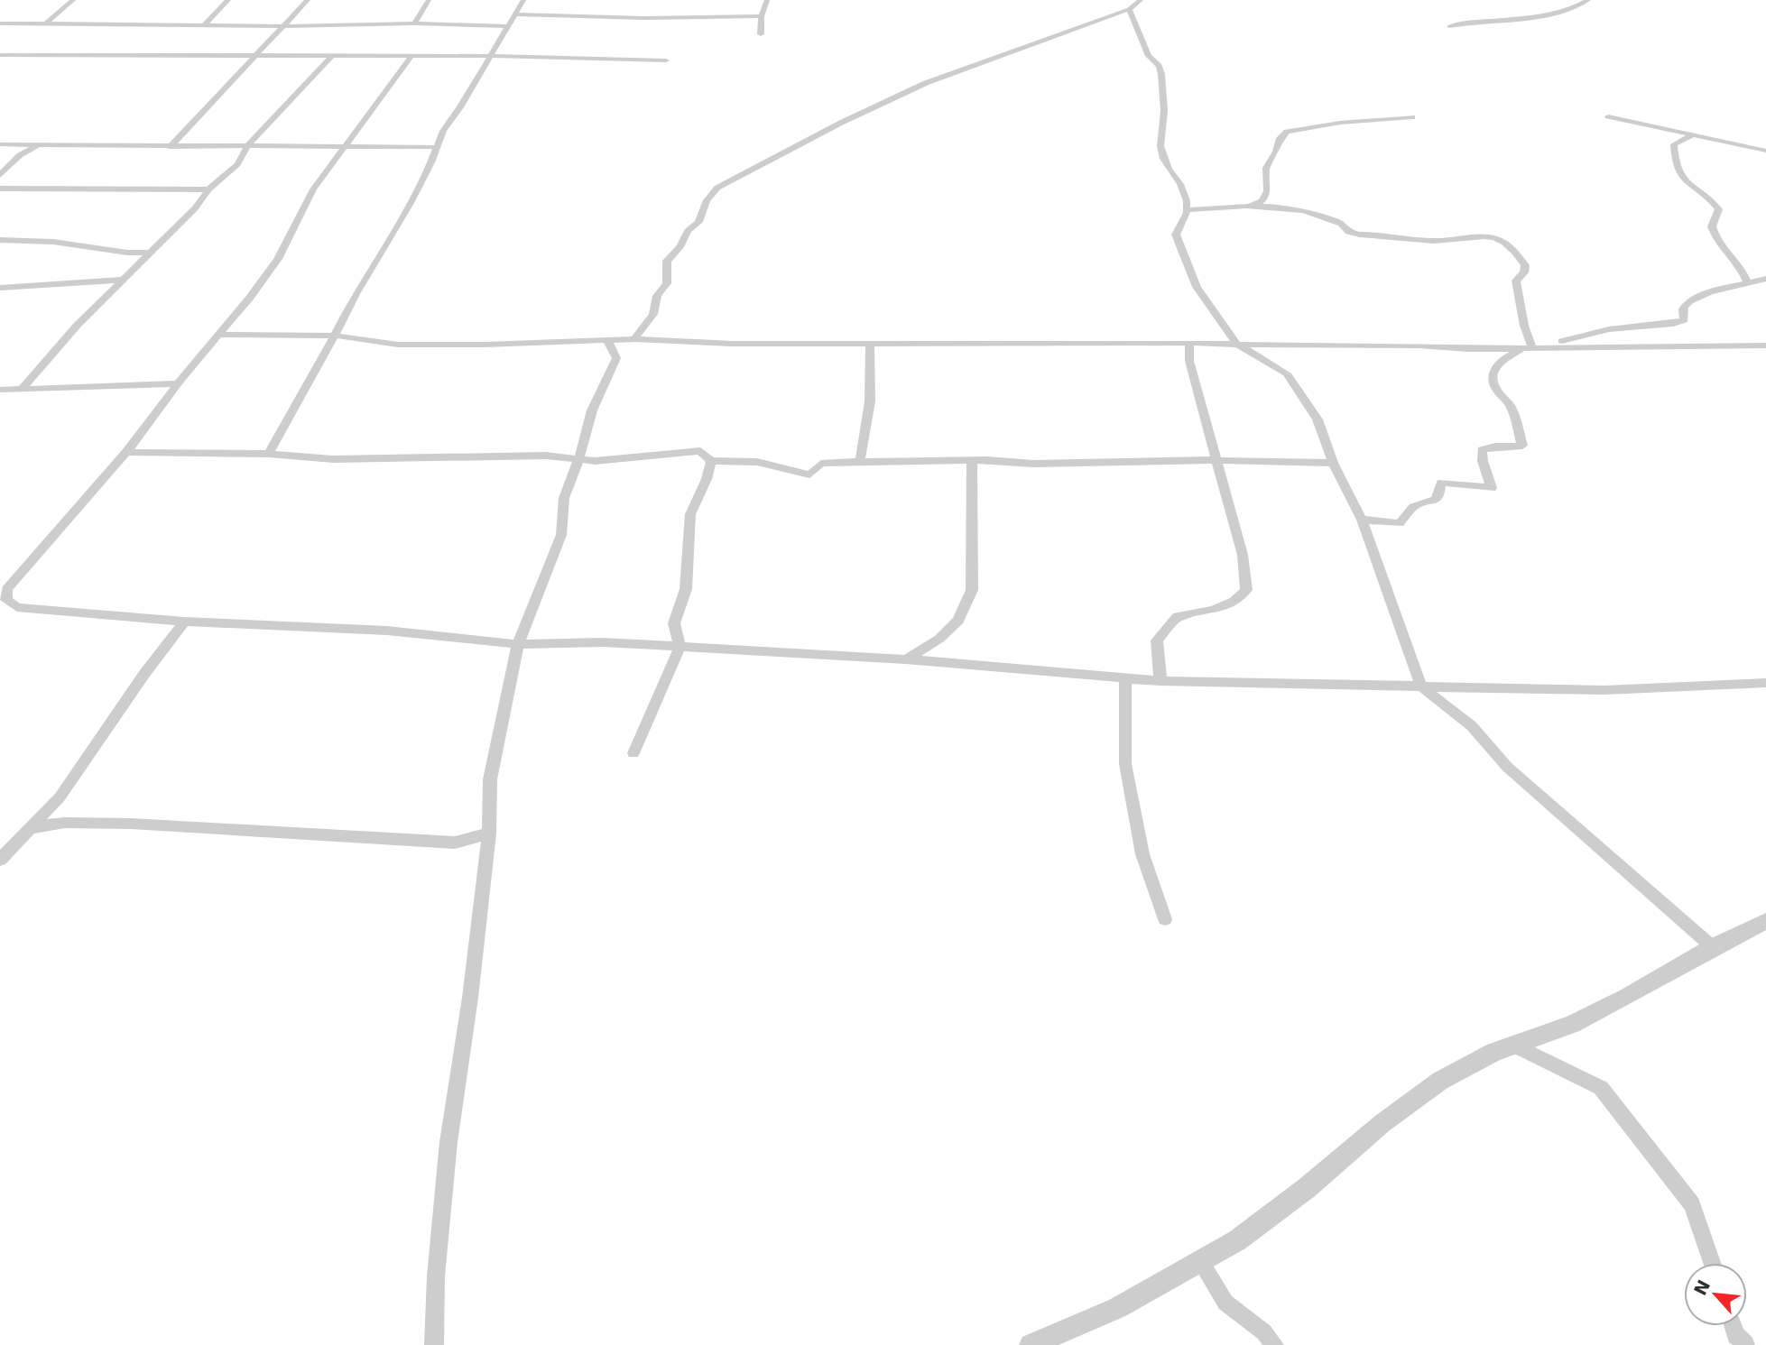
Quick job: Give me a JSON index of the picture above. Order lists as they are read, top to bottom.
{
  "north": "top left"
}
